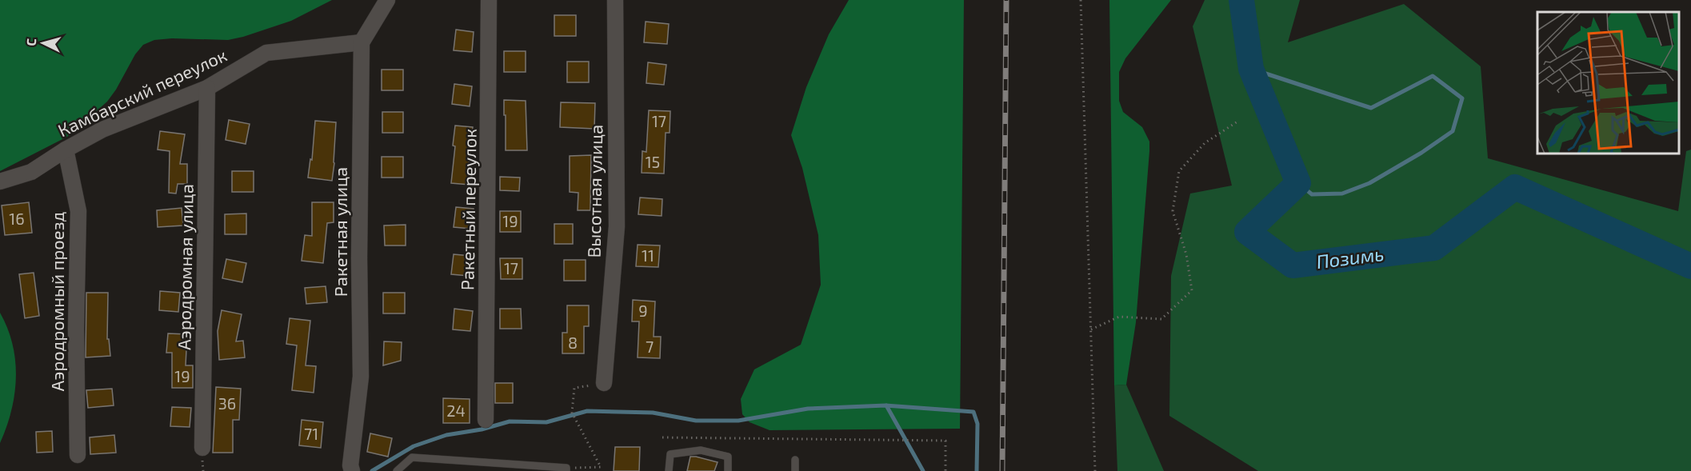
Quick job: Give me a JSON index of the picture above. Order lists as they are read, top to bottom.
{
  "streets": {
    "street": [
      "Камбарский переулок",
      "Высотная улица",
      "Ракетный переулок",
      "Ракетная улица",
      "Аэродромная улица",
      "Аэродромный проезд"
    ]
  },
  "crossings": [
    ["Камбарский переулок", "Ракетная улица"],
    ["Камбарский переулок", "Аэродромная улица"],
    ["Камбарский переулок", "Аэродромный проезд"]
  ],
  "water": ["Позимь"],
  "house_numbers": [
    "17",
    "15",
    "16",
    "19",
    "11",
    "17",
    "9",
    "8",
    "7",
    "19",
    "36",
    "24",
    "71"
  ],
  "north": "left"
}
